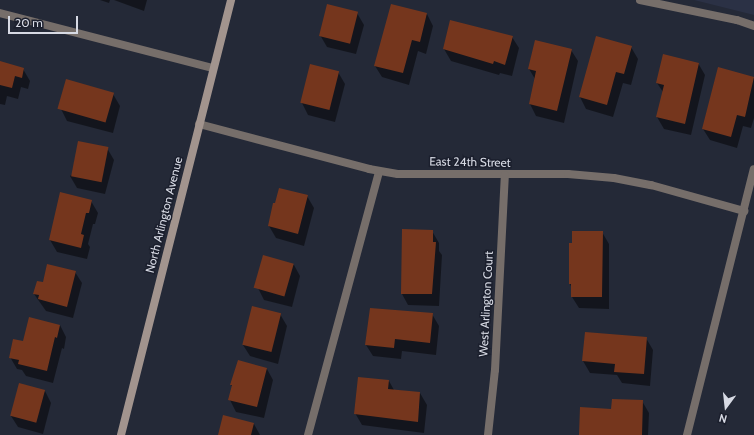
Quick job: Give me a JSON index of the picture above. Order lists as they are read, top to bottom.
{
  "streets": {
    "main road": ["North Arlington Avenue"],
    "street": ["East 24th Street", "West Arlington Court"]
  },
  "crossings": [
    ["East 24th Street", "North Arlington Avenue"],
    ["East 24th Street", "West Arlington Court"]
  ],
  "scale_bar": "20 m",
  "north": "bottom"
}
